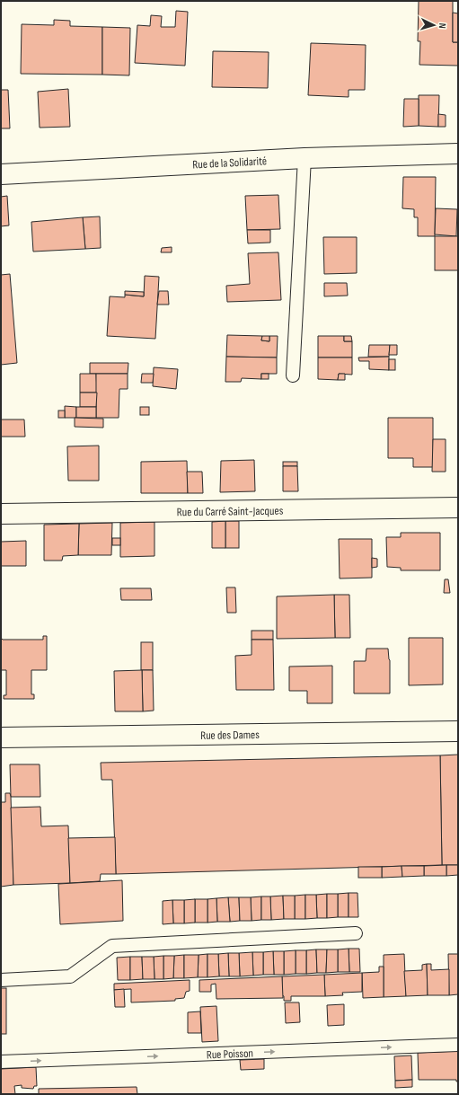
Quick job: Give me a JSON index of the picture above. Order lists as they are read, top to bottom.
{
  "streets": {
    "street": ["Rue de la Solidarité", "Rue du Carré Saint-Jacques", "Rue des Dames"],
    "lane": ["Rue Poisson"]
  },
  "north": "right"
}
